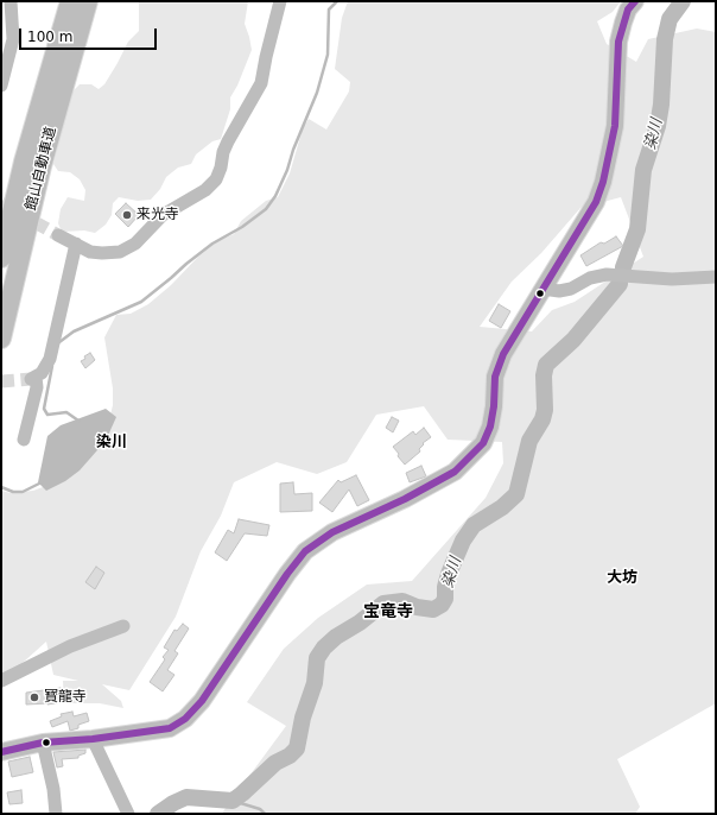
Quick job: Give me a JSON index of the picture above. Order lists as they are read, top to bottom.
{
  "streets": {
    "highway": ["館山自動車道"]
  },
  "districts": ["染川", "大坊", "宝竜寺"],
  "water": ["染川"],
  "places": ["来光寺", "寳龍寺"],
  "scale_bar": "100 m"
}
